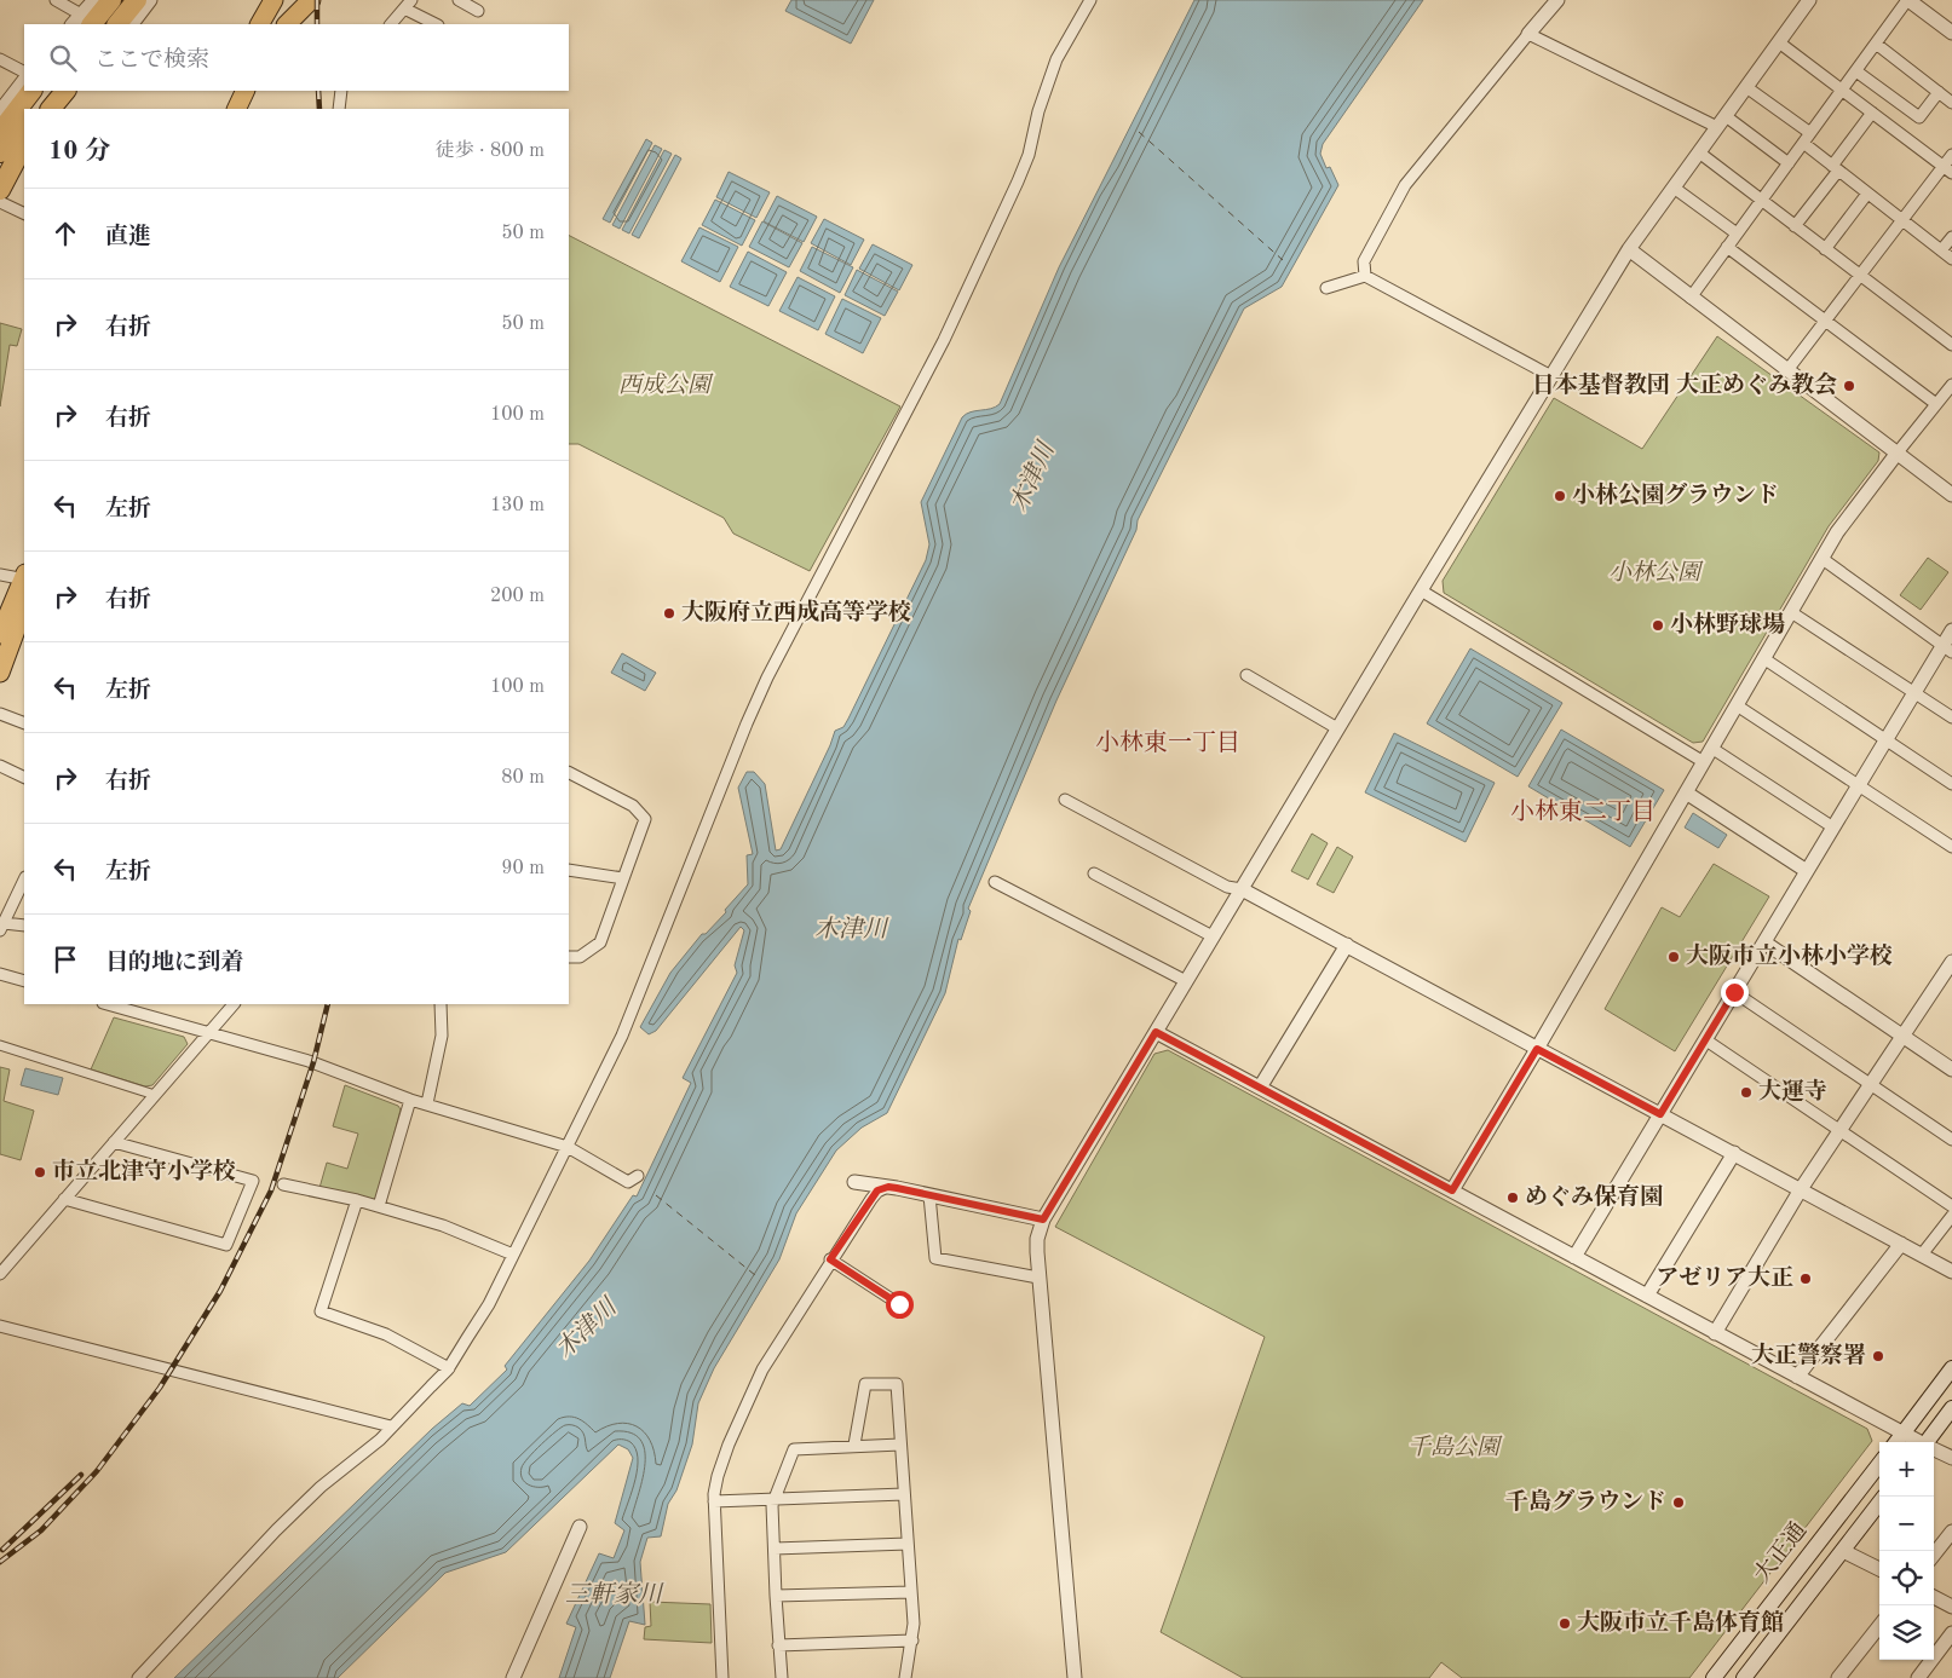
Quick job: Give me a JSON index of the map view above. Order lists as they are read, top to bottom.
{
  "streets": {
    "main road": ["大正通"]
  },
  "districts": ["小林東一丁目", "小林東二丁目"],
  "water": ["木津川", "三軒家川"],
  "parks": ["西成公園", "小林公園", "千島公園"],
  "places": [
    "日本基督教団 大正めぐみ教会",
    "小林公園グラウンド",
    "大阪府立西成高等学校",
    "小林野球場",
    "大阪市立小林小学校",
    "大運寺",
    "市立北津守小学校",
    "めぐみ保育園",
    "アゼリア大正",
    "大正警察署",
    "千島グラウンド",
    "大阪市立千島体育館"
  ],
  "page": {
    "search": "ここで検索",
    "heading": ["10 分", "徒歩 · 800 m"],
    "list": [
      ["直進", "50 m"],
      ["右折", "50 m"],
      ["右折", "100 m"],
      ["左折", "130 m"],
      ["右折", "200 m"],
      ["左折", "100 m"],
      ["右折", "80 m"],
      ["左折", "90 m"],
      "目的地に到着"
    ],
    "map_buttons": ["+", "−"]
  }
}
